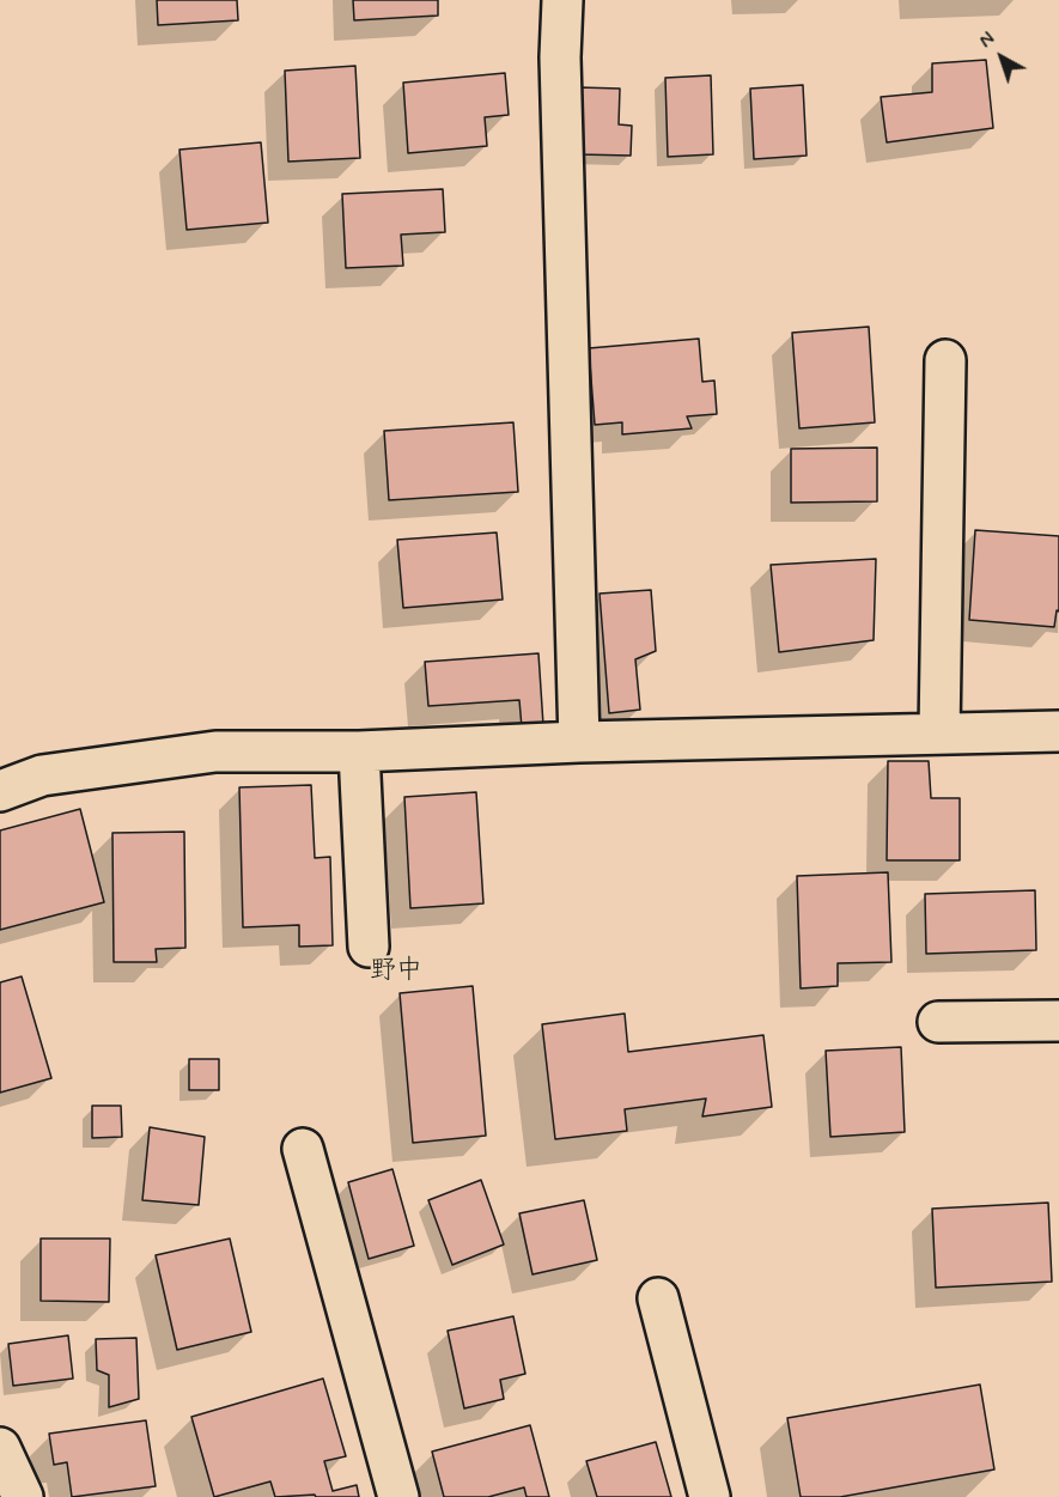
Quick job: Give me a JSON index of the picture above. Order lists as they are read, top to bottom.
{
  "districts": ["野中"],
  "north": "top left"
}
